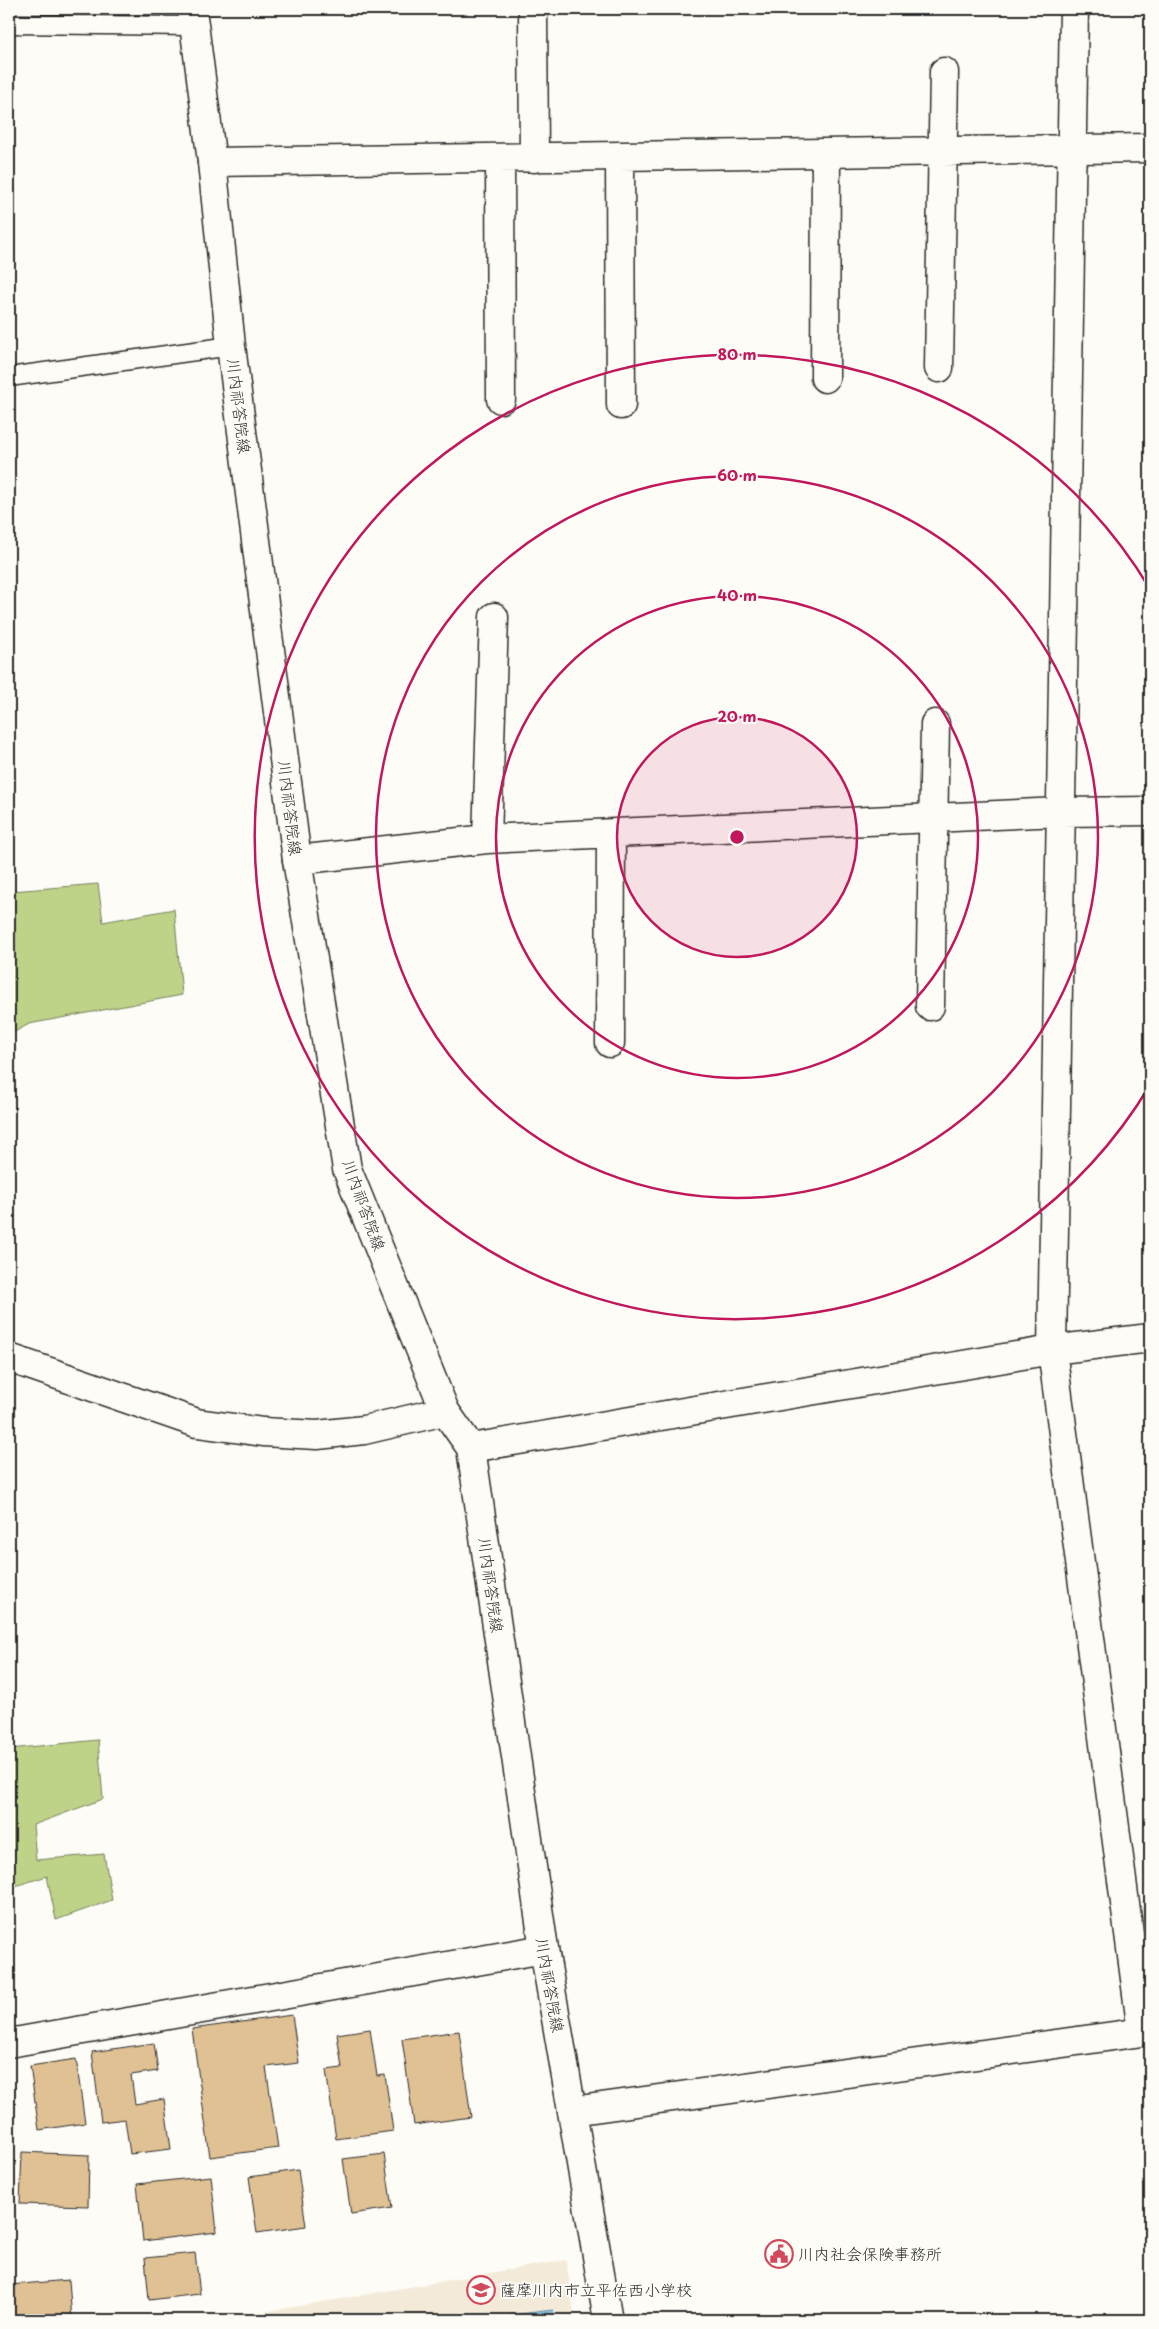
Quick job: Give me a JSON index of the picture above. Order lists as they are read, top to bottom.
{
  "streets": {
    "street": ["川内祁答院線"]
  },
  "places": {
    "public building": ["川内社会保険事務所"],
    "school or university": ["薩摩川内市立平佐西小学校"]
  },
  "rings": [
    "80 m",
    "60 m",
    "40 m",
    "20 m"
  ]
}
